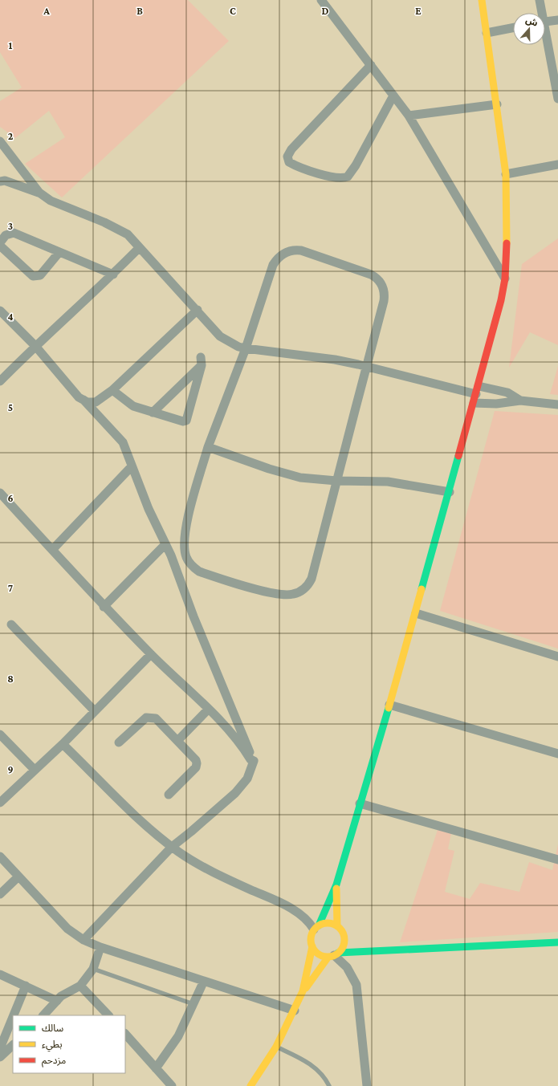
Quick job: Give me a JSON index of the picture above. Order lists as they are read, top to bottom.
{
  "legend": ["سالك", "بطيء", "مزدحم"],
  "north": "top",
  "grid": {
    "columns": [
      "A",
      "B",
      "C",
      "D",
      "E"
    ],
    "rows": [
      "1",
      "2",
      "3",
      "4",
      "5",
      "6",
      "7",
      "8",
      "9"
    ]
  }
}
